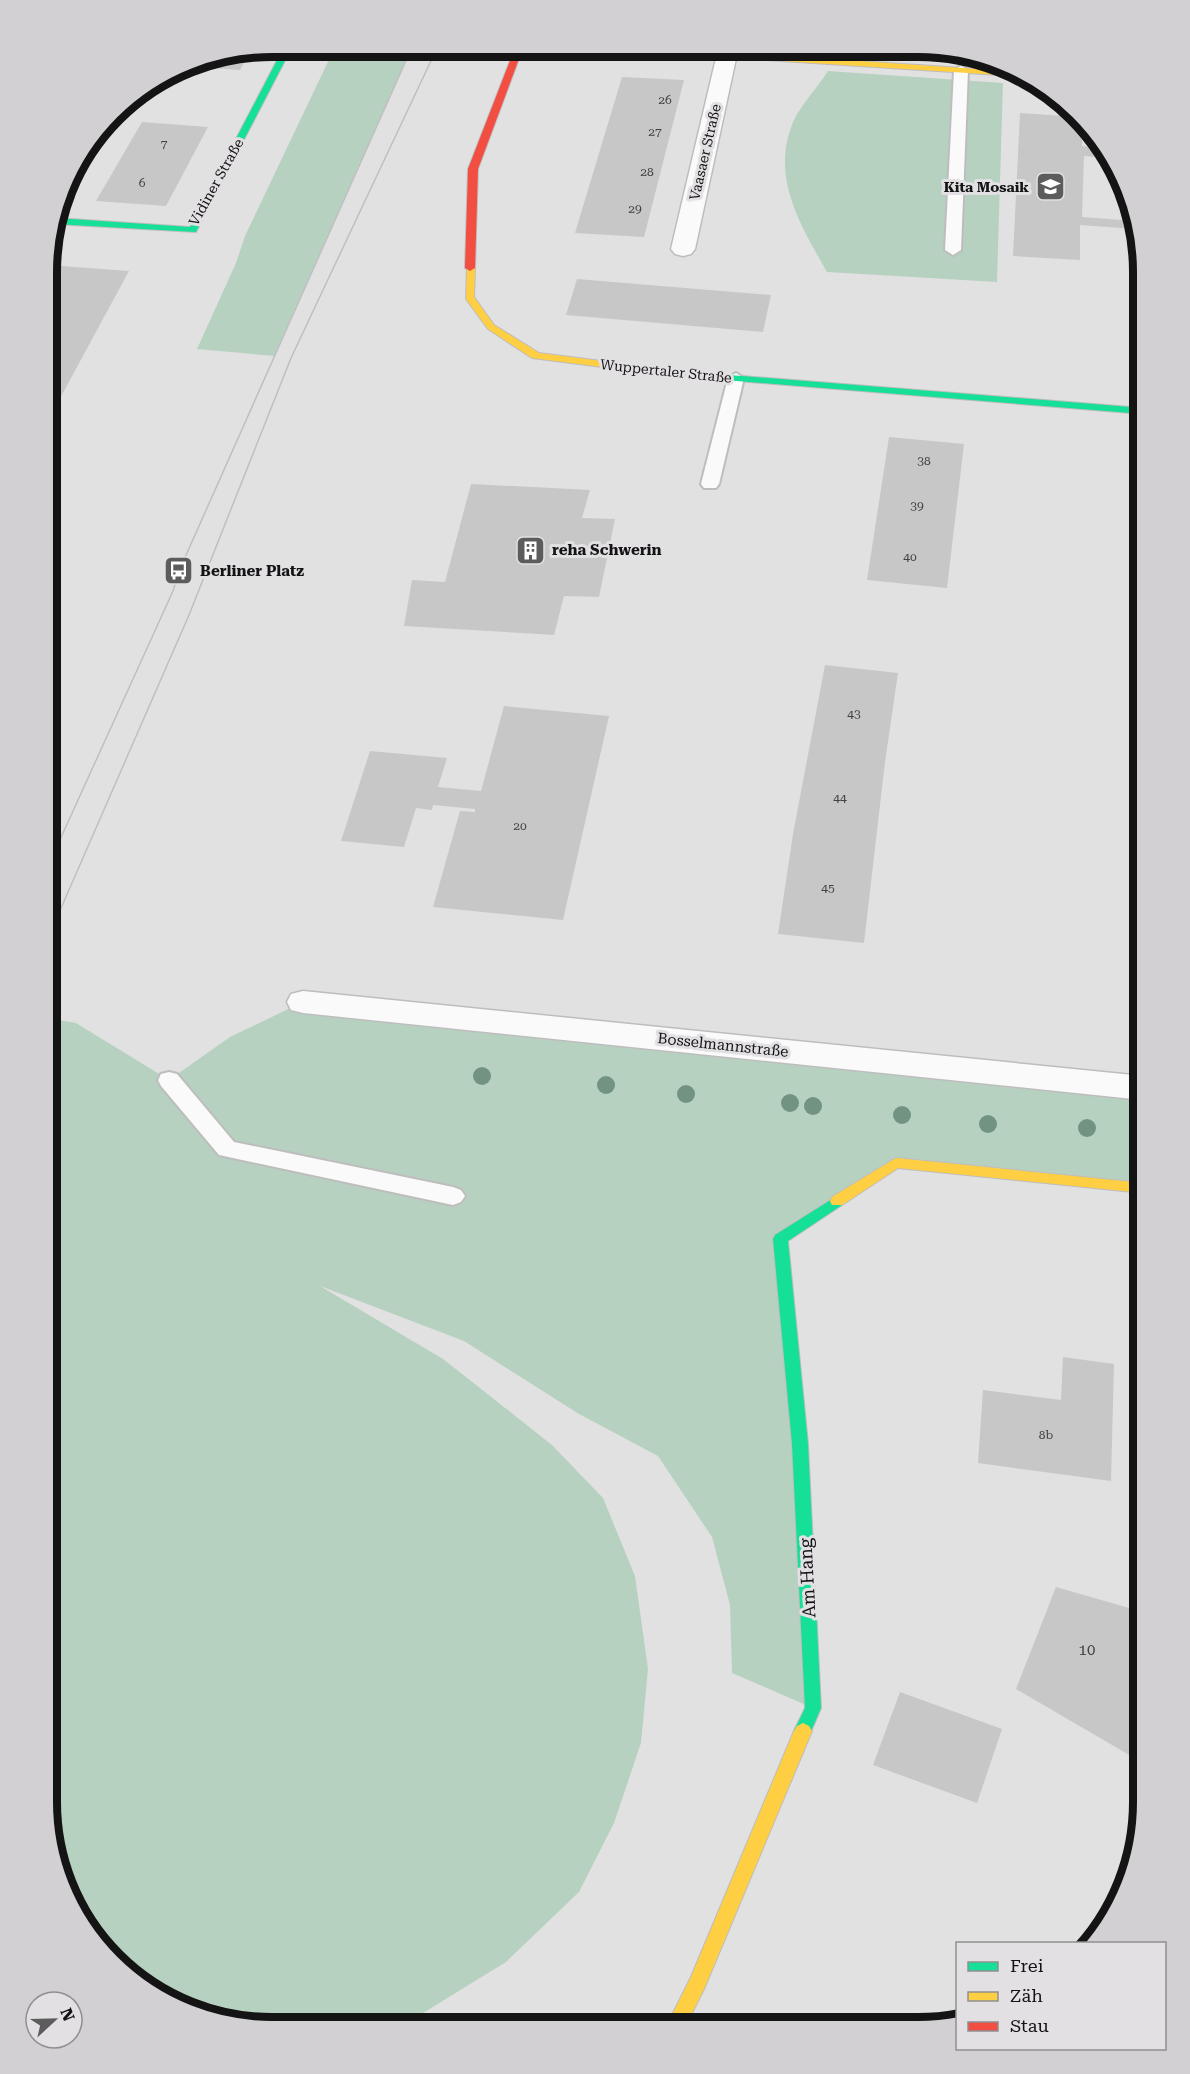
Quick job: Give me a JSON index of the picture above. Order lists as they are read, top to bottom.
{
  "streets": {
    "street": [
      "Vaasaer Straße",
      "Vidiner Straße",
      "Wuppertaler Straße",
      "Bosselmannstraße",
      "Am Hang"
    ]
  },
  "places": {
    "school or university": ["Kita Mosaik"],
    "building": ["reha Schwerin"],
    "bus stop": ["Berliner Platz"]
  },
  "house_numbers": [
    "26",
    "27",
    "7",
    "28",
    "6",
    "29",
    "38",
    "39",
    "40",
    "43",
    "44",
    "20",
    "45",
    "8b",
    "10"
  ],
  "legend": ["Frei", "Zäh", "Stau"],
  "north": "right"
}
